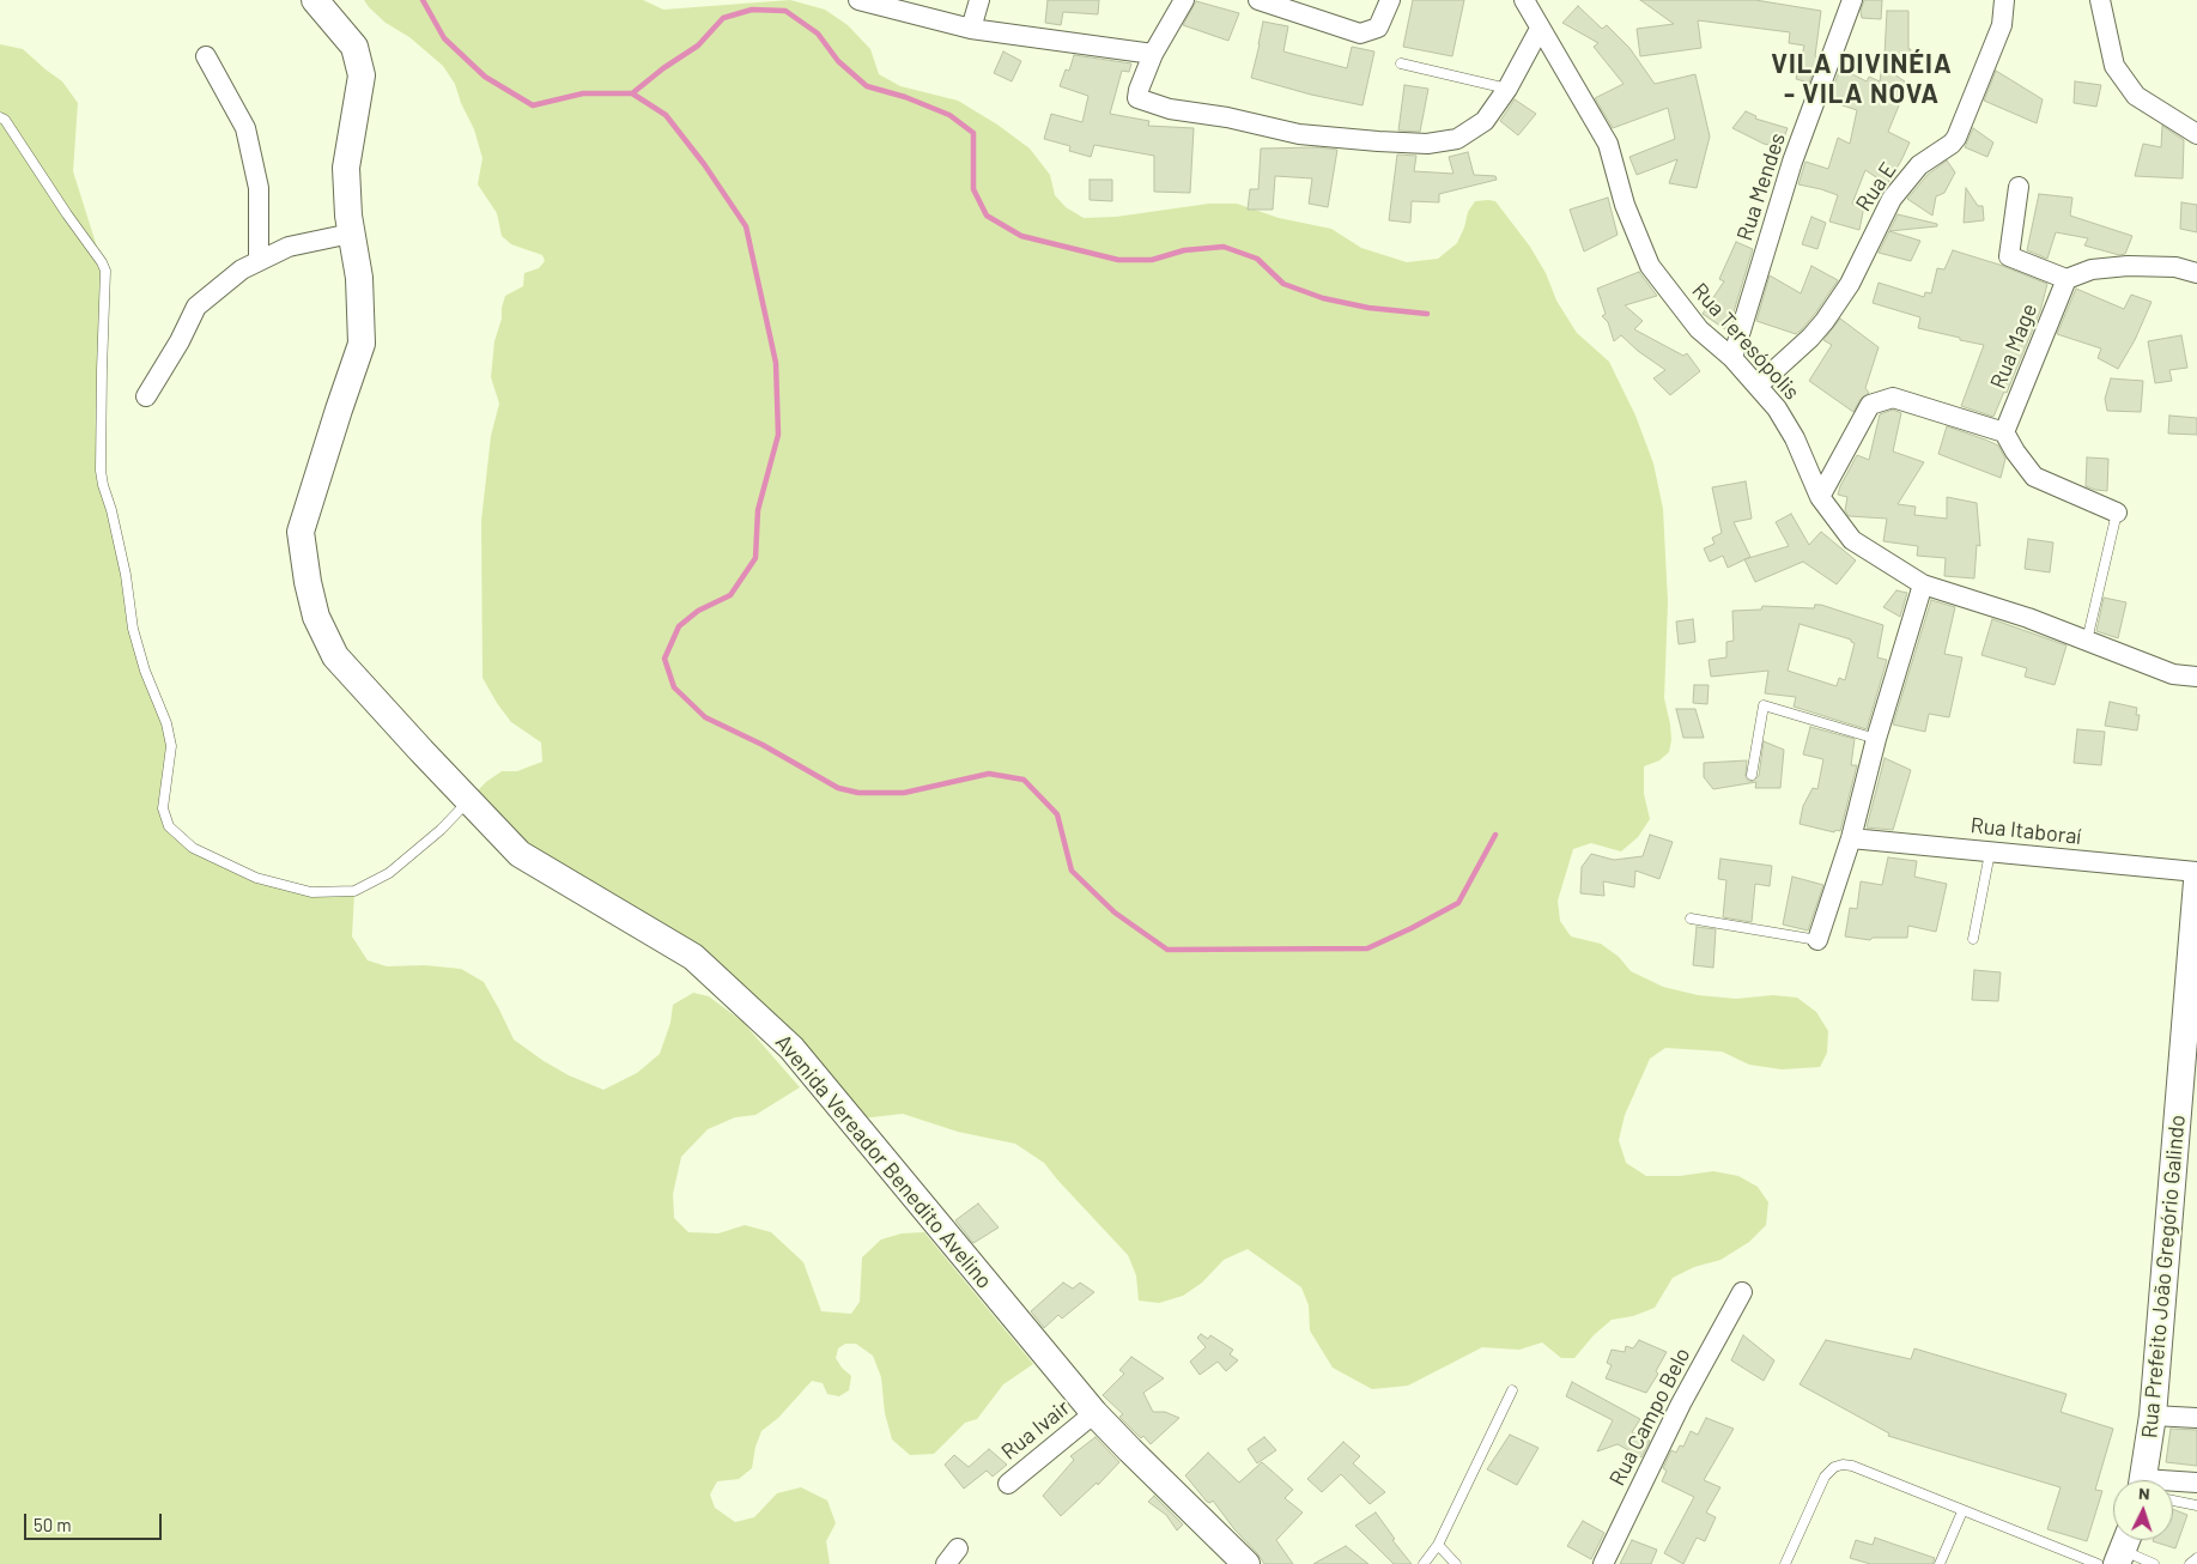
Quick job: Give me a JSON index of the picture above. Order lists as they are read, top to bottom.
{
  "streets": {
    "main road": ["Avenida Vereador Benedito Avelino", "Rua Prefeito João Gregório Galindo"],
    "street": [
      "Rua Mendes",
      "Rua E",
      "Rua Teresópolis",
      "Rua Mage",
      "Rua Itaboraí",
      "Rua Campo Belo",
      "Rua Ivair"
    ]
  },
  "crossings": [
    ["Rua Mendes", "Rua Teresópolis"],
    ["Rua E", "Rua Teresópolis"],
    ["Avenida Vereador Benedito Avelino", "Rua Ivair"]
  ],
  "districts": ["VILA DIVINÉIA - VILA NOVA"],
  "scale_bar": "50 m",
  "north": "top"
}
